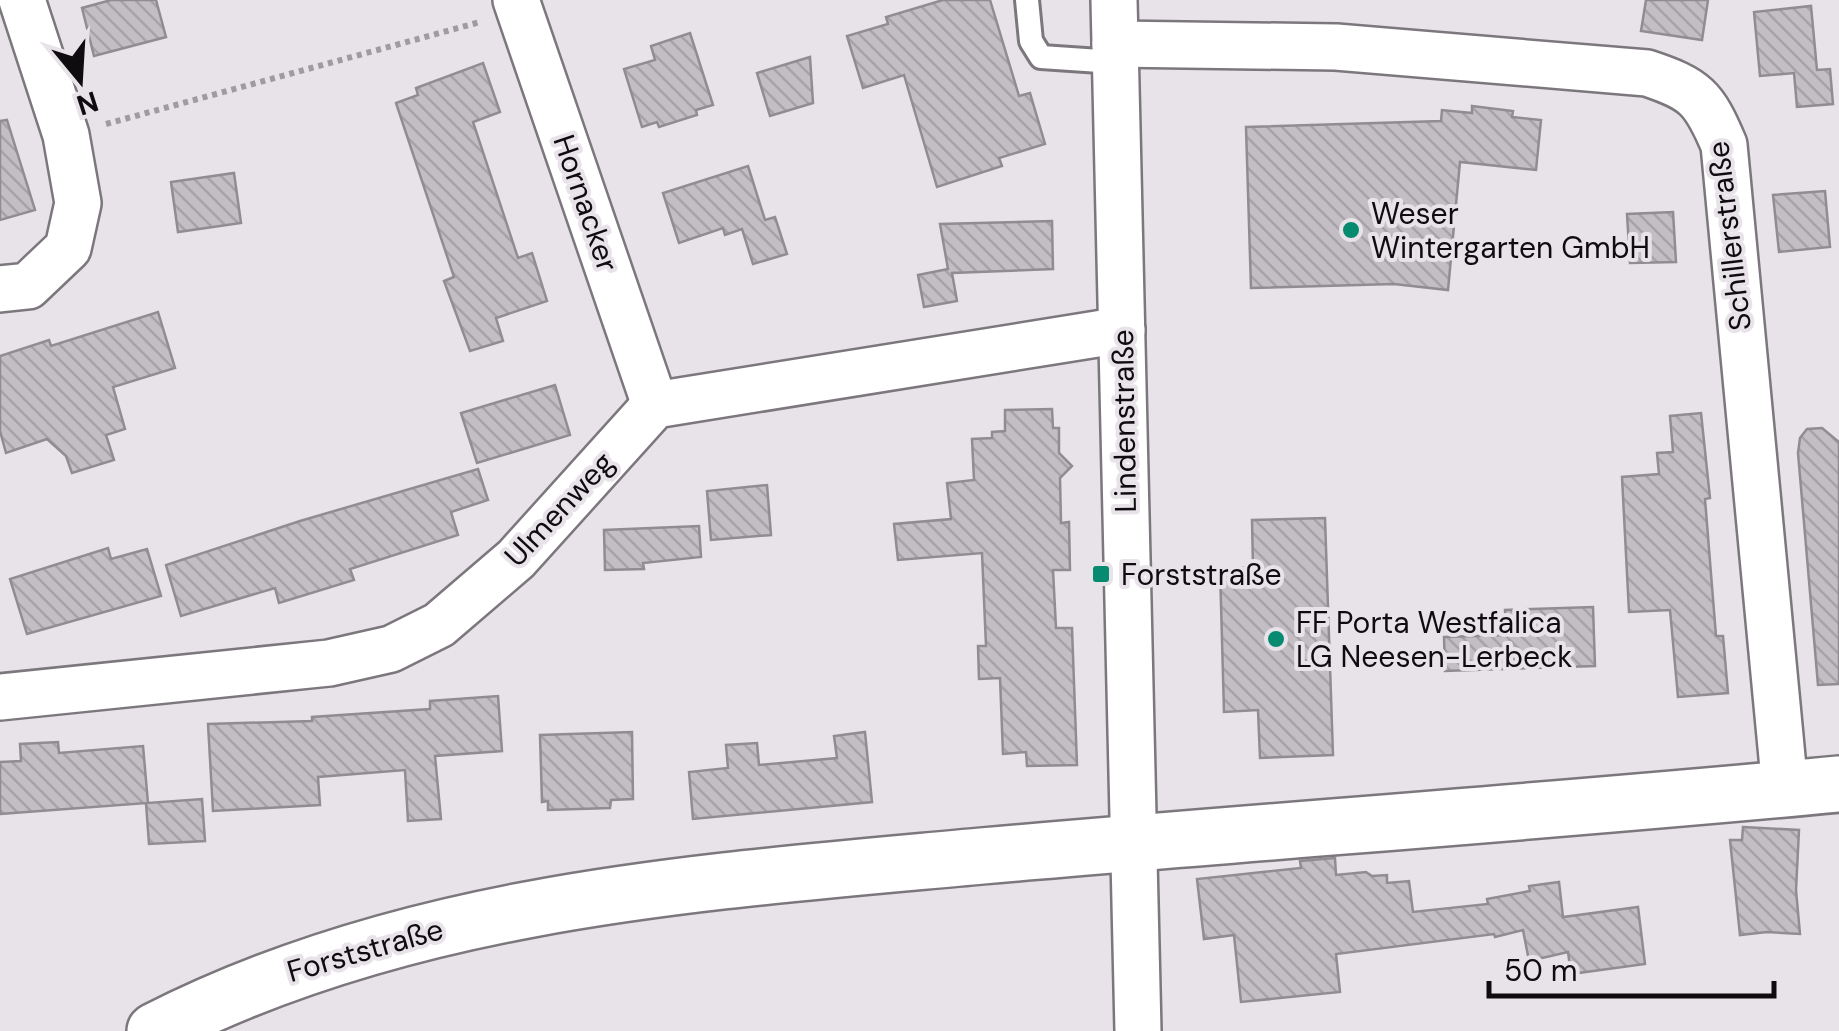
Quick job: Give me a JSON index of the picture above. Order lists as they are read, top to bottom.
{
  "streets": {
    "street": [
      "Hornacker",
      "Schillerstraße",
      "Lindenstraße",
      "Ulmenweg",
      "Forststraße"
    ]
  },
  "crossings": [
    ["Hornacker", "Ulmenweg"],
    ["Schillerstraße", "Lindenstraße"],
    ["Schillerstraße", "Forststraße"],
    ["Lindenstraße", "Forststraße"]
  ],
  "places": {
    "other": ["Weser Wintergarten GmbH", "FF Porta Westfalica LG Neesen-Lerbeck"],
    "transit": ["Forststraße"]
  },
  "scale_bar": "50 m",
  "north": "bottom"
}
